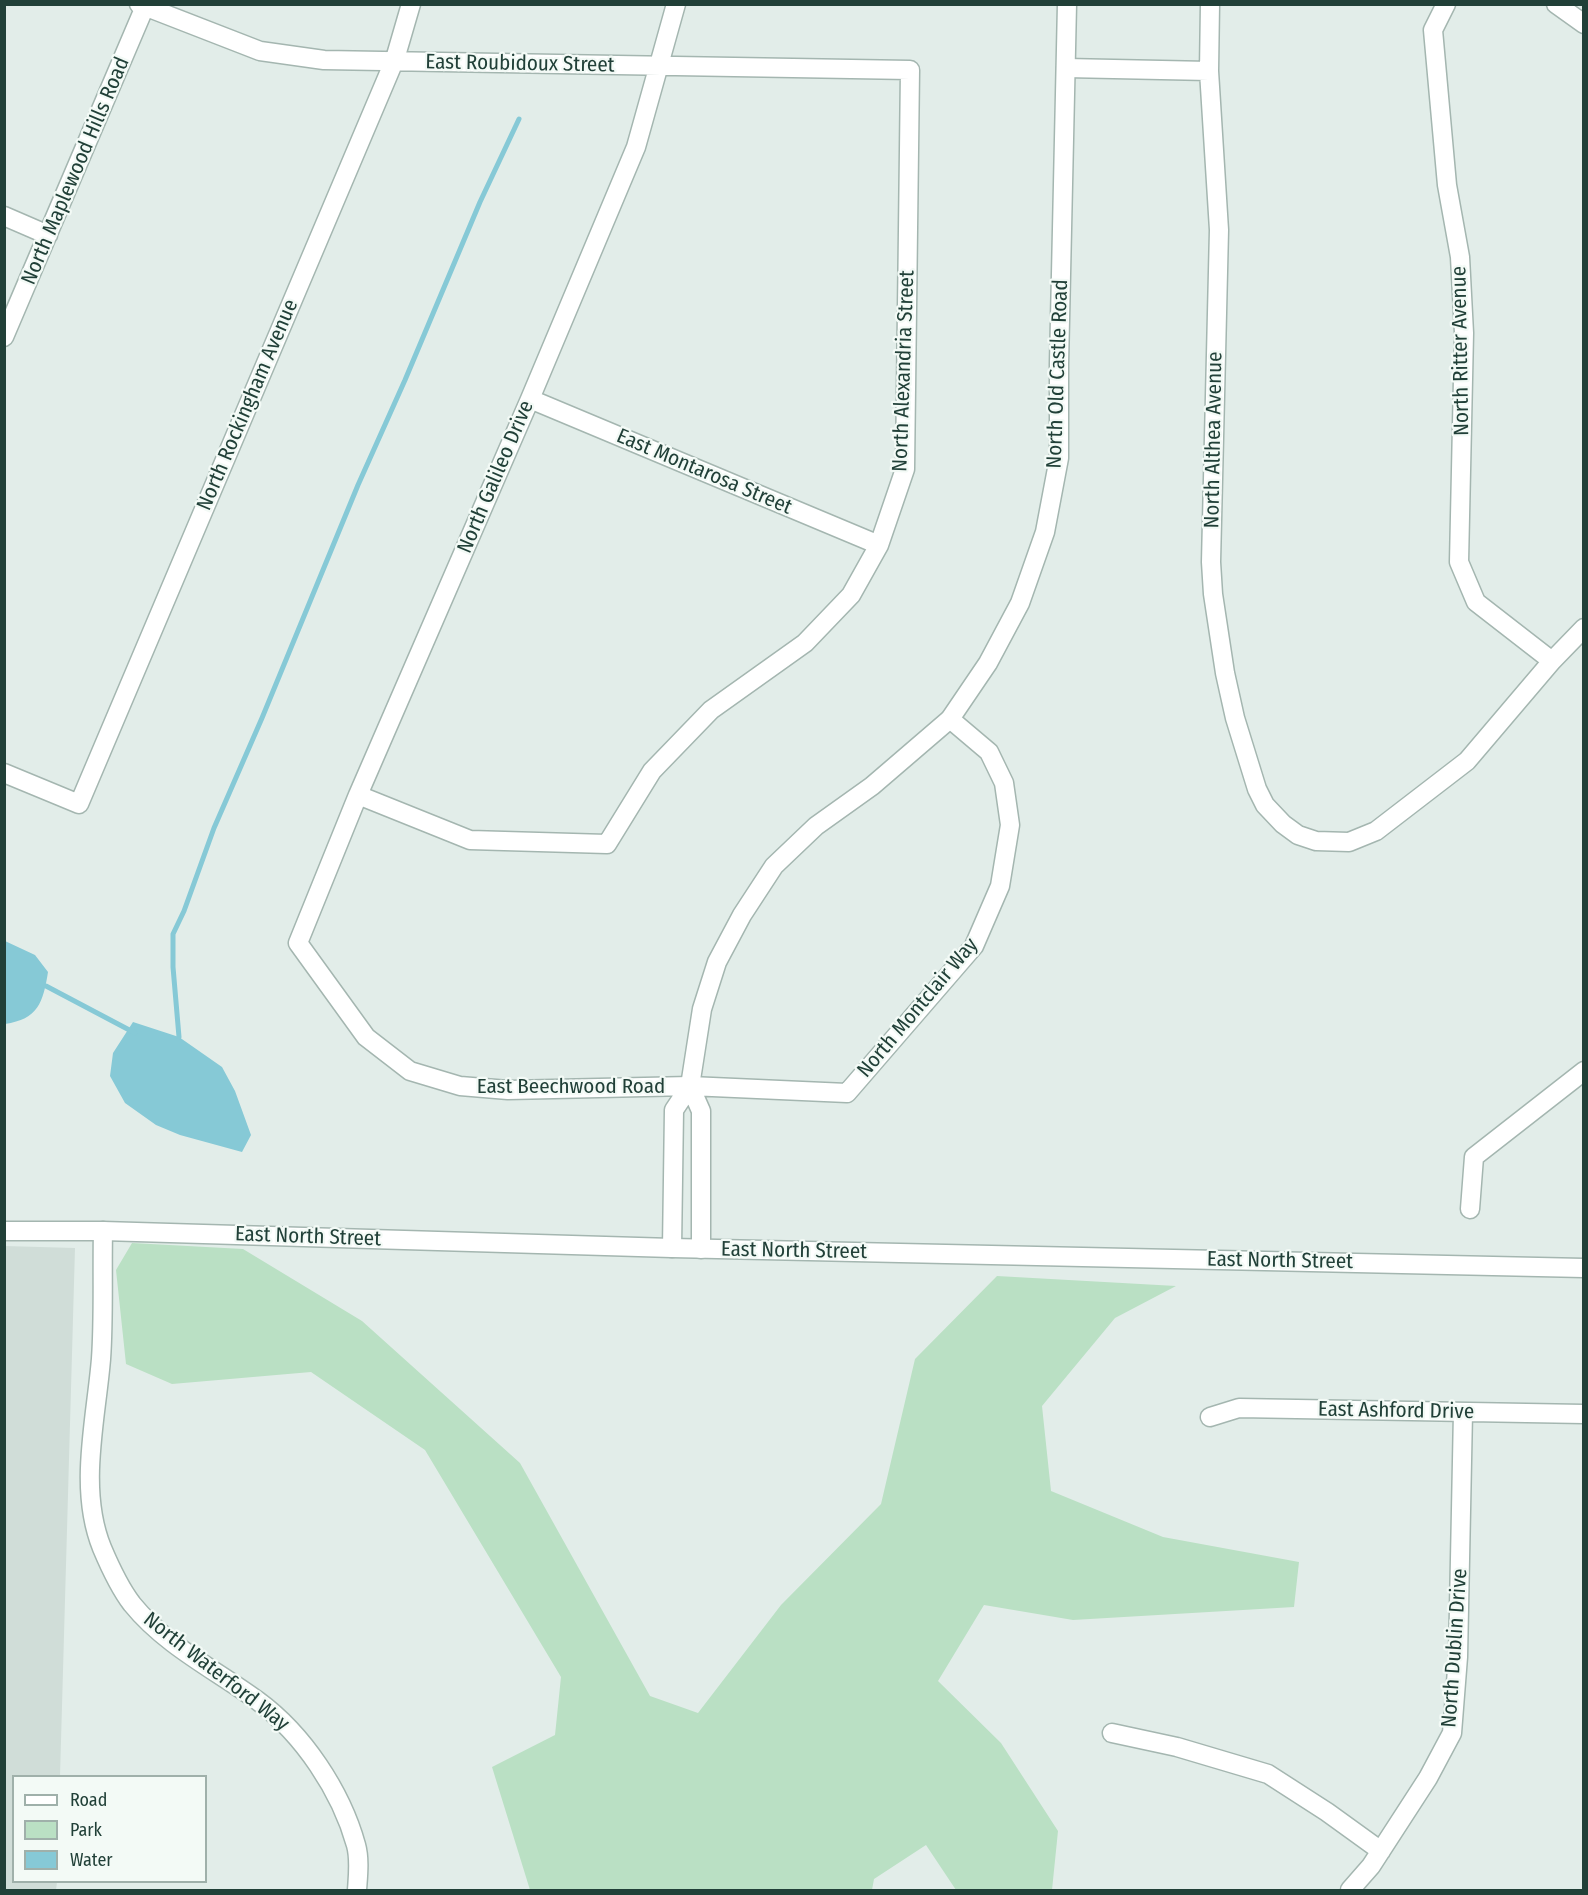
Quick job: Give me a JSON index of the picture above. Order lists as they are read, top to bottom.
{
  "streets": {
    "street": [
      "East Roubidoux Street",
      "North Maplewood Hills Road",
      "North Ritter Avenue",
      "North Alexandria Street",
      "North Old Castle Road",
      "North Rockingham Avenue",
      "North Althea Avenue",
      "East Montarosa Street",
      "North Galileo Drive",
      "North Montclair Way",
      "East Beechwood Road",
      "East North Street",
      "East Ashford Drive",
      "North Dublin Drive",
      "North Waterford Way"
    ]
  },
  "crossings": [
    ["East Roubidoux Street", "North Maplewood Hills Road"],
    ["East Roubidoux Street", "North Alexandria Street"],
    ["East Roubidoux Street", "North Rockingham Avenue"],
    ["East Roubidoux Street", "North Galileo Drive"],
    ["North Ritter Avenue", "North Althea Avenue"],
    ["North Alexandria Street", "East Montarosa Street"],
    ["North Alexandria Street", "North Galileo Drive"],
    ["North Old Castle Road", "North Montclair Way"],
    ["North Old Castle Road", "East Beechwood Road"],
    ["East Montarosa Street", "North Galileo Drive"],
    ["North Galileo Drive", "East Beechwood Road"],
    ["North Montclair Way", "East Beechwood Road"],
    ["East North Street", "North Waterford Way"],
    ["East Ashford Drive", "North Dublin Drive"]
  ],
  "legend": ["Road", "Park", "Water"]
}
